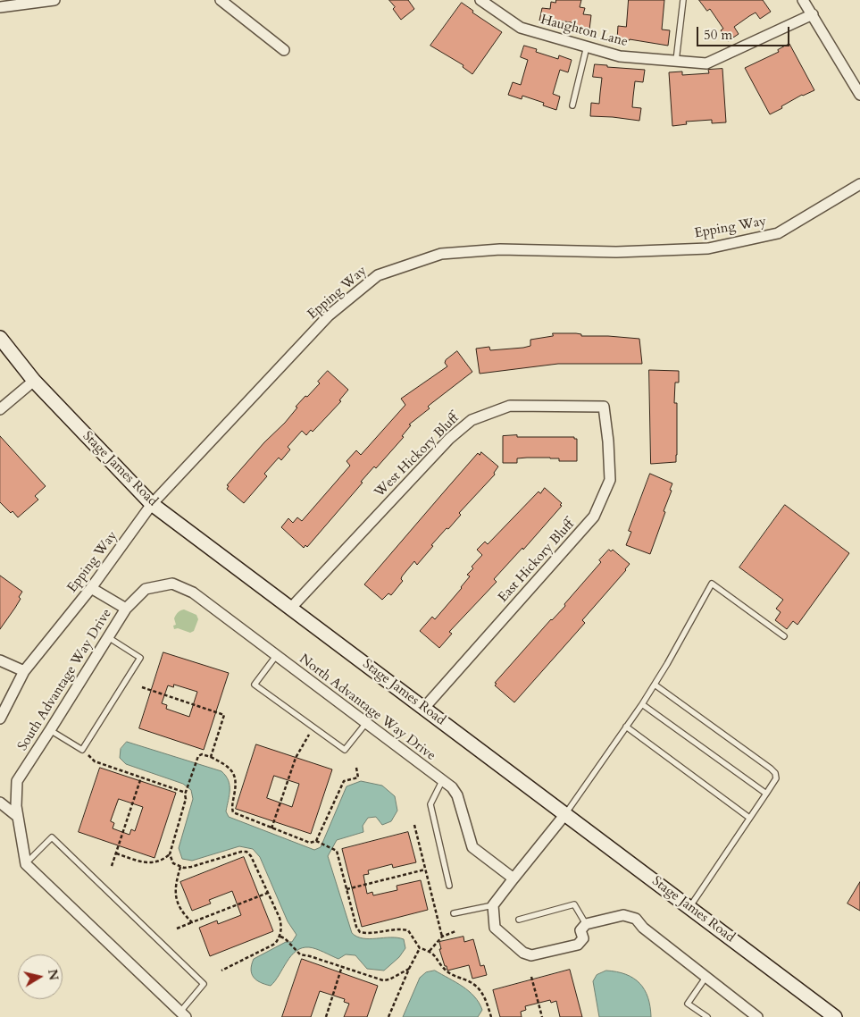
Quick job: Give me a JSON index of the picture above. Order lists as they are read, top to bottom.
{
  "streets": {
    "main road": ["Stage James Road"],
    "street": [
      "Haughton Lane",
      "Epping Way",
      "West Hickory Bluff",
      "East Hickory Bluff",
      "South Advantage Way Drive",
      "North Advantage Way Drive"
    ]
  },
  "crossings": [
    ["Epping Way", "Stage James Road"],
    ["West Hickory Bluff", "Stage James Road"],
    ["West Hickory Bluff", "East Hickory Bluff"],
    ["Stage James Road", "East Hickory Bluff"],
    ["South Advantage Way Drive", "North Advantage Way Drive"]
  ],
  "scale_bar": "50 m",
  "north": "right"
}
